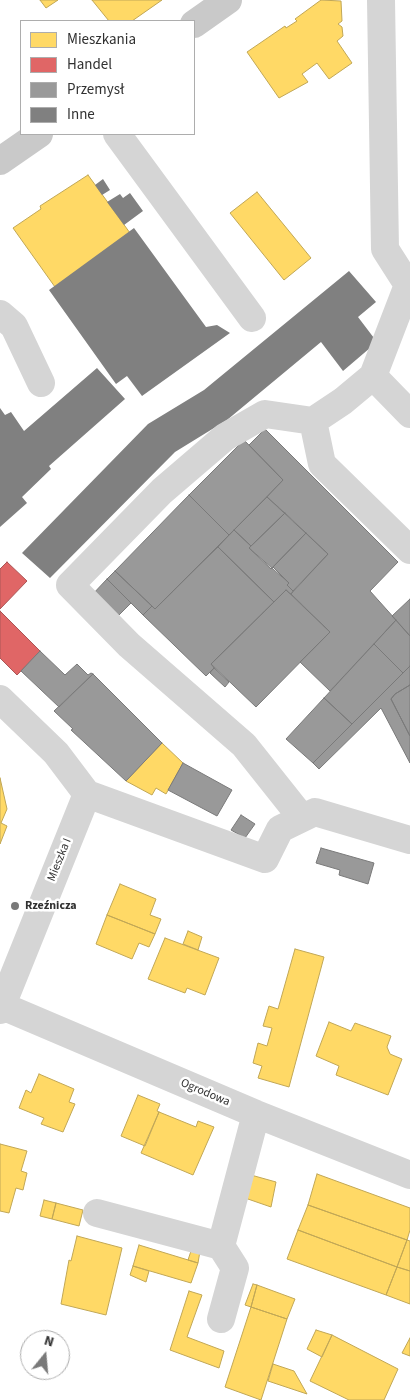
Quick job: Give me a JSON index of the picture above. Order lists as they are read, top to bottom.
{
  "streets": {
    "street": ["Mieszka I", "Ogrodowa"]
  },
  "crossings": [
    ["Mieszka I", "Ogrodowa"]
  ],
  "places": ["Rzeźnicza"],
  "legend": [
    "Mieszkania",
    "Handel",
    "Przemysł",
    "Inne"
  ],
  "north": "top"
}
